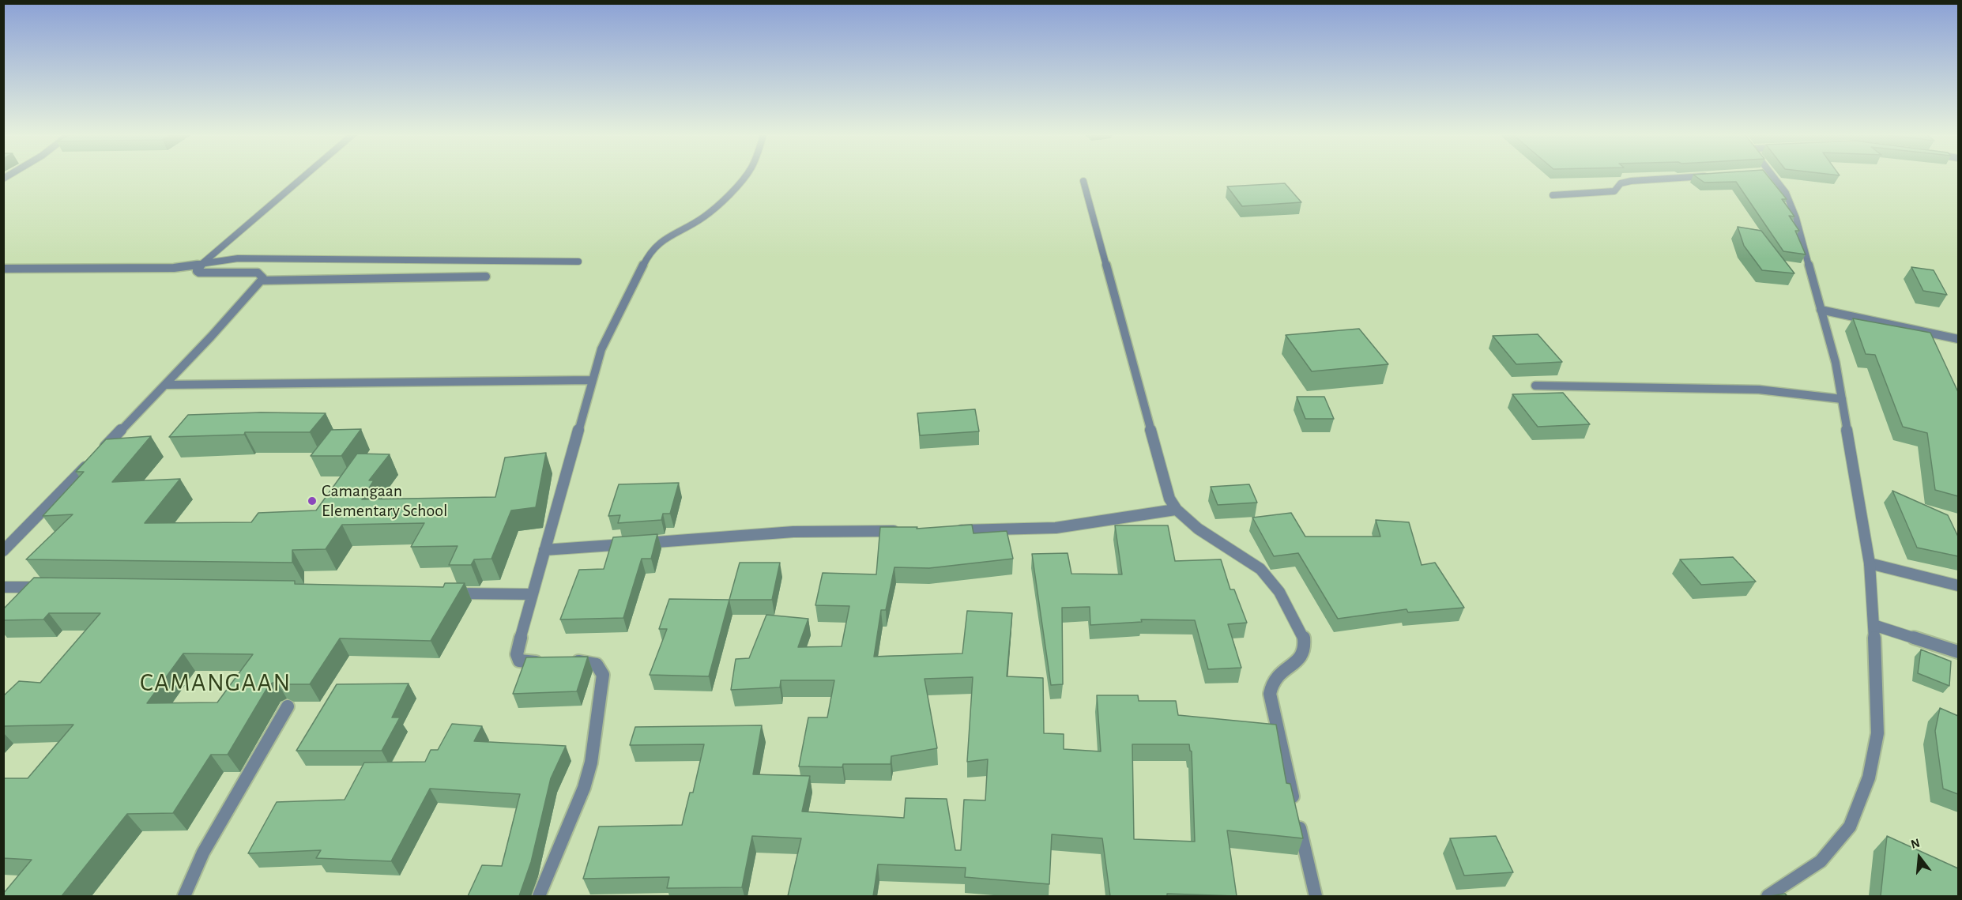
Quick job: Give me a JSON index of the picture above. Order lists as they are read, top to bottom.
{
  "districts": ["CAMANGAAN"],
  "places": ["Camangaan Elementary School"],
  "north": "top"
}
